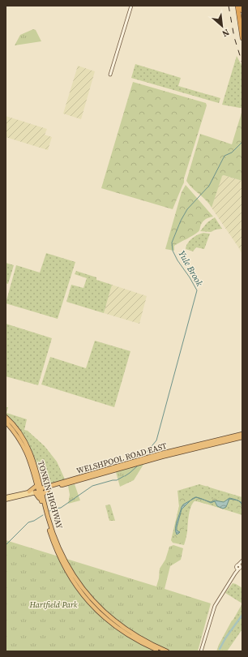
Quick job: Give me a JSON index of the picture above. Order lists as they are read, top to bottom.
{
  "streets": {
    "highway": ["WELSHPOOL ROAD EAST", "TONKIN HIGHWAY"]
  },
  "crossings": [
    ["WELSHPOOL ROAD EAST", "TONKIN HIGHWAY"]
  ],
  "water": ["Yule Brook"],
  "parks": ["Hartfield Park"],
  "north": "bottom right"
}
